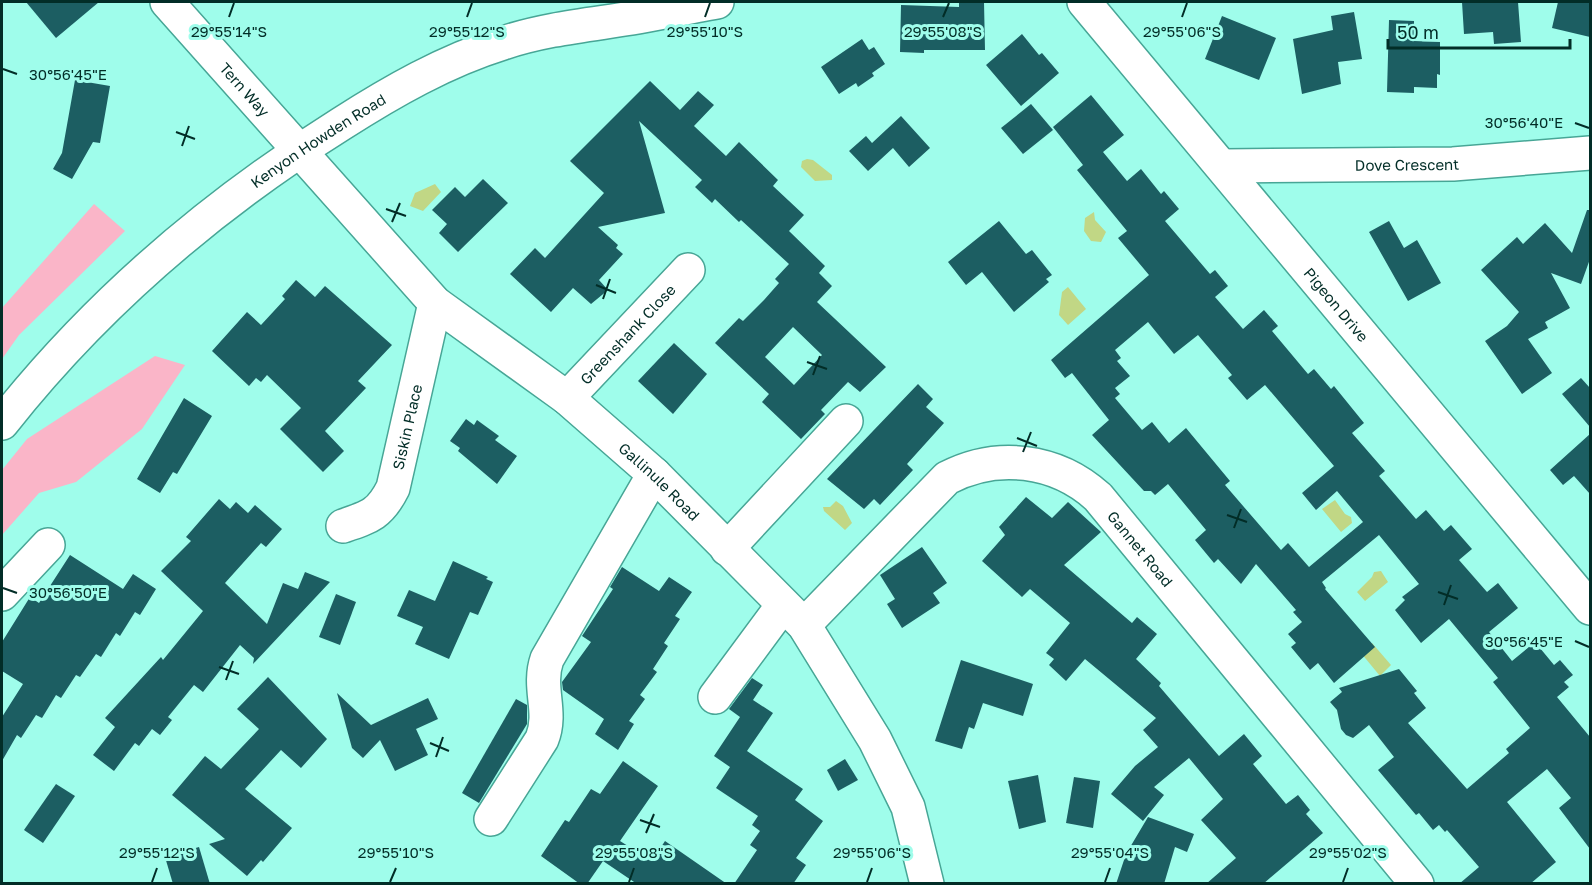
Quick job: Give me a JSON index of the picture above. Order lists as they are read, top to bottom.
{
  "streets": {
    "street": [
      "Tern Way",
      "Kenyon Howden Road",
      "Dove Crescent",
      "Pigeon Drive",
      "Greenshank Close",
      "Siskin Place",
      "Gallinule Road",
      "Gannet Road"
    ]
  },
  "crossings": [
    ["Tern Way", "Kenyon Howden Road"],
    ["Tern Way", "Gallinule Road"],
    ["Kenyon Howden Road", "Gallinule Road"],
    ["Dove Crescent", "Pigeon Drive"],
    ["Greenshank Close", "Gallinule Road"],
    ["Siskin Place", "Gallinule Road"],
    ["Gallinule Road", "Gannet Road"]
  ],
  "scale_bar": "50 m",
  "coordinates": [
    "29°55'12\"S",
    "29°55'10\"S",
    "29°55'08\"S",
    "29°55'06\"S",
    "29°55'14\"S",
    "30°56'45\"E",
    "30°56'40\"E",
    "30°56'50\"E",
    "29°55'04\"S",
    "29°55'02\"S"
  ]
}
